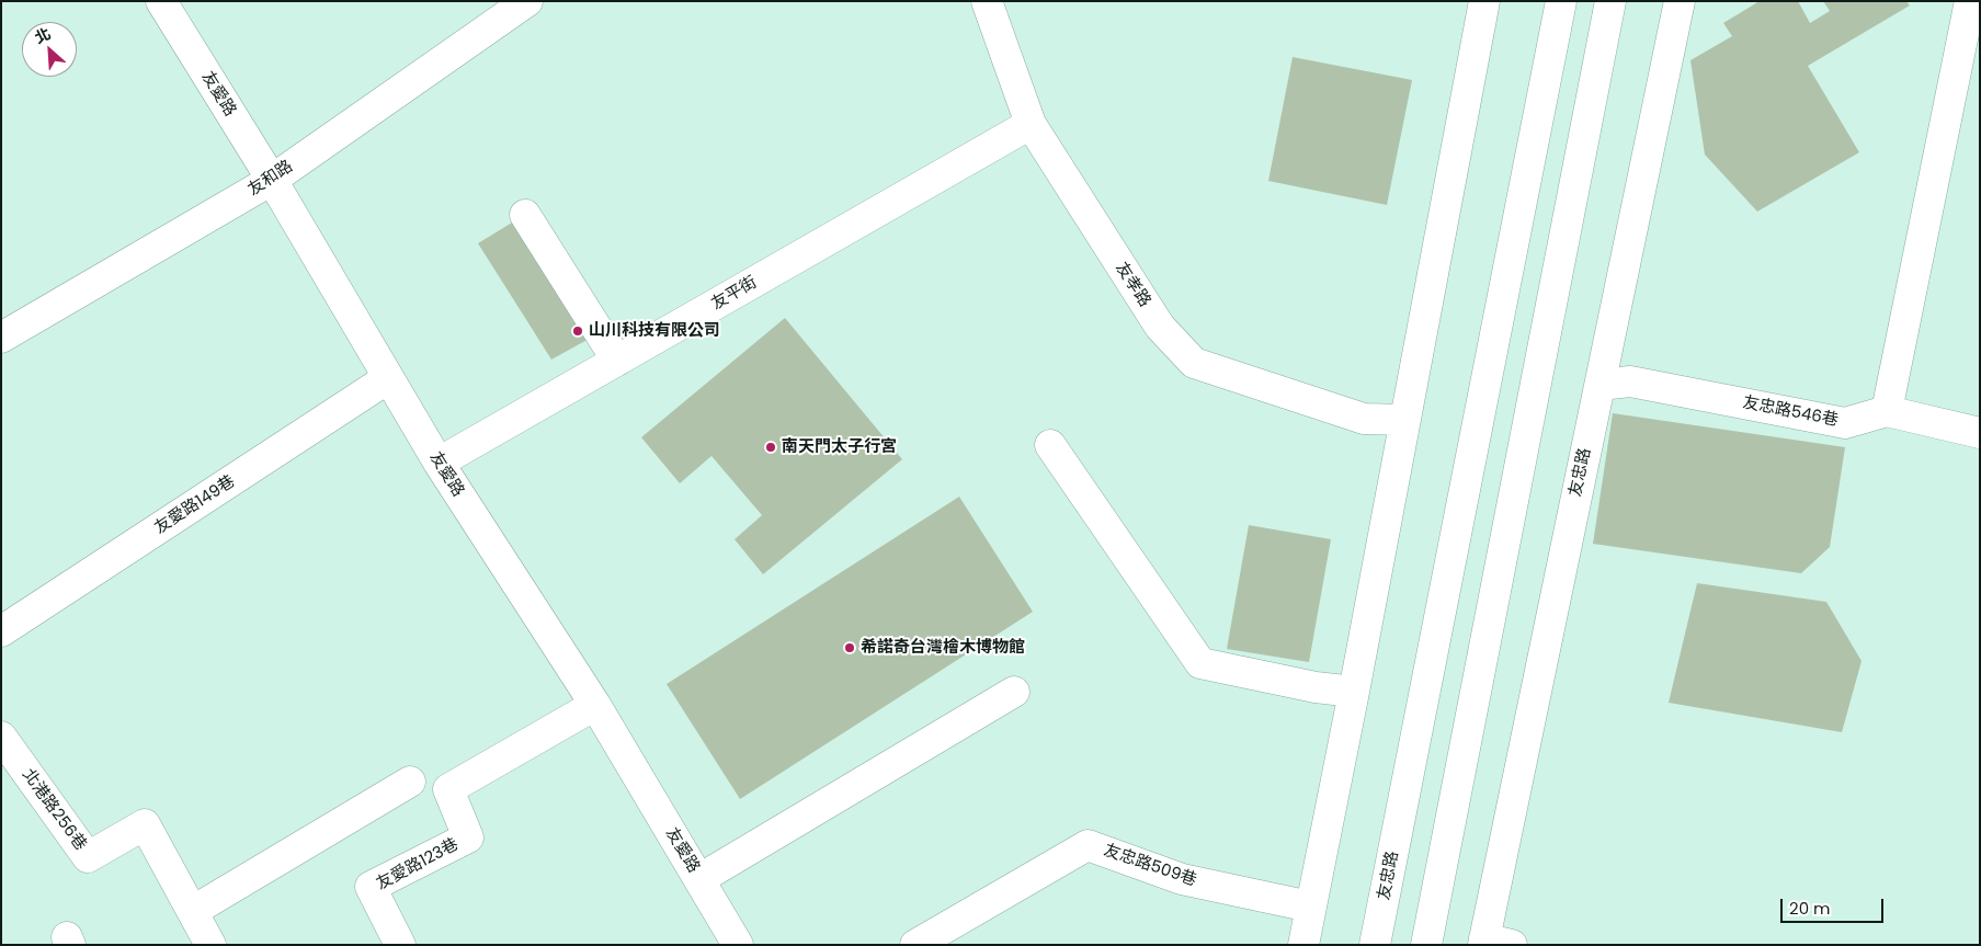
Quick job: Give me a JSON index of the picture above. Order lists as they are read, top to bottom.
{
  "streets": {
    "street": [
      "友愛路",
      "友和路",
      "友孝路",
      "友平街",
      "友忠路546巷",
      "友忠路",
      "友愛路149巷",
      "北港路256巷",
      "友愛路123巷",
      "友忠路509巷"
    ]
  },
  "crossings": [
    ["友愛路", "友和路"],
    ["友愛路", "友平街"],
    ["友愛路", "友愛路149巷"],
    ["友愛路", "友愛路123巷"],
    ["友孝路", "友平街"],
    ["友忠路546巷", "友忠路"]
  ],
  "places": ["山川科技有限公司", "南天門太子行宮", "希諾奇台灣檜木博物館"],
  "scale_bar": "20 m",
  "north": "top left"
}
